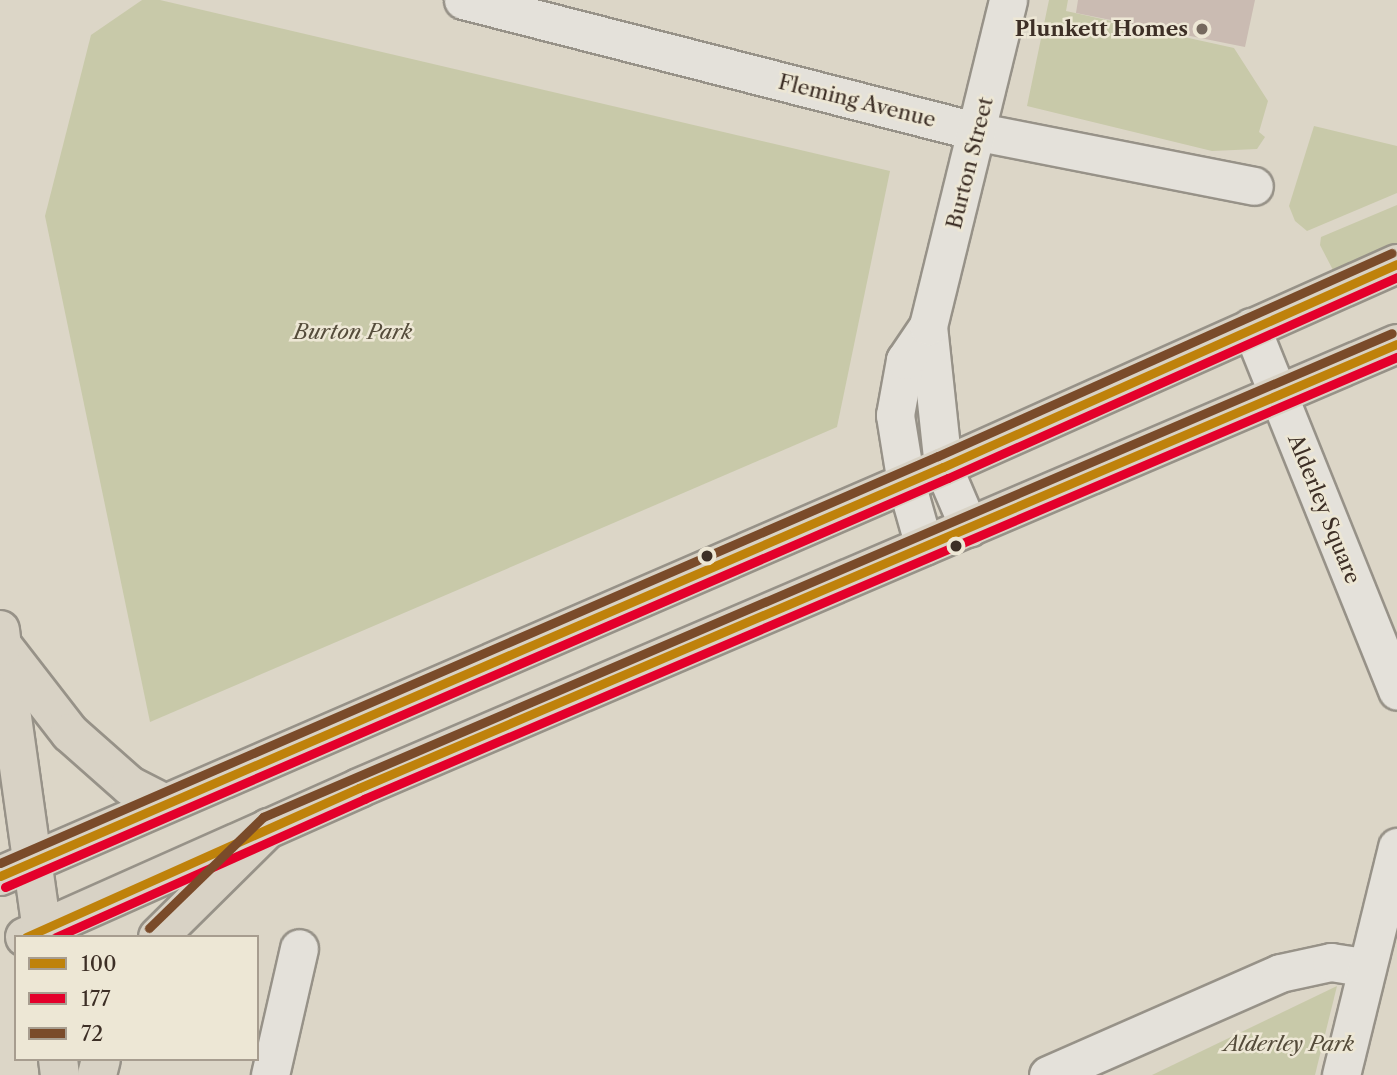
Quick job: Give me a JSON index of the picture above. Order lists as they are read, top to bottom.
{
  "streets": {
    "street": ["Fleming Avenue", "Burton Street", "Alderley Square"]
  },
  "crossings": [
    ["Fleming Avenue", "Burton Street"]
  ],
  "parks": ["Burton Park", "Alderley Park"],
  "places": ["Plunkett Homes"],
  "lines": ["transit line 72", "transit line 100", "transit line 177"],
  "legend": ["100", "177", "72"]
}
